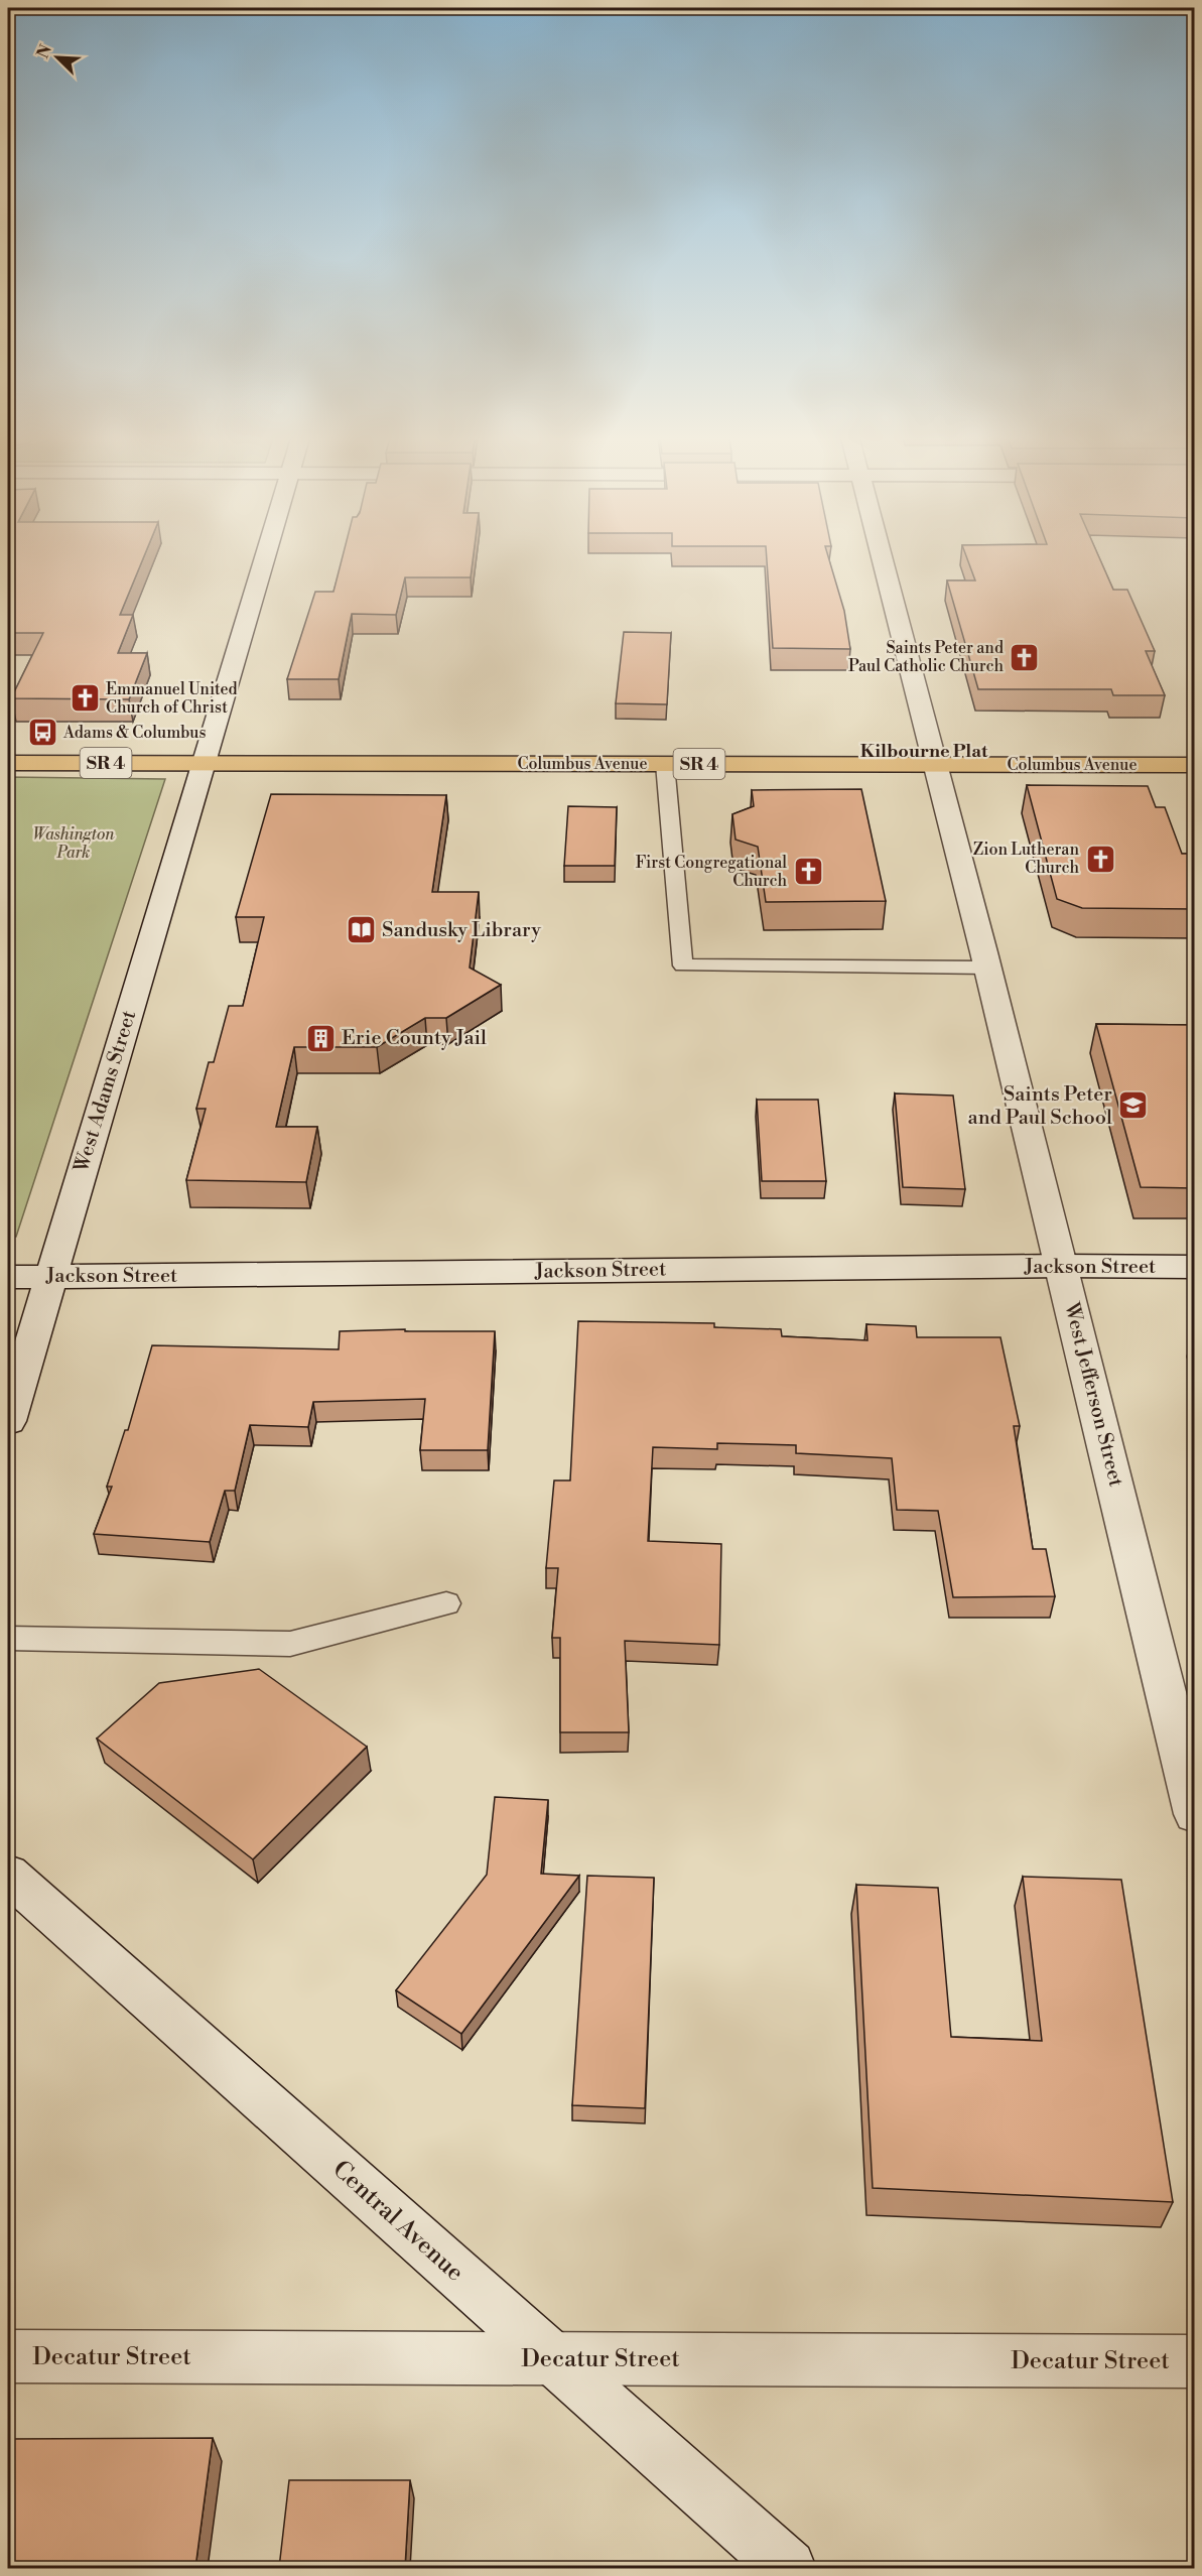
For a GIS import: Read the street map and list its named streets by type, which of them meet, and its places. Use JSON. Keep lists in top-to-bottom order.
{
  "streets": {
    "main road": ["SR 4", "Columbus Avenue"],
    "street": [
      "West Adams Street",
      "Jackson Street",
      "West Jefferson Street",
      "Central Avenue",
      "Decatur Street"
    ]
  },
  "crossings": [
    ["Columbus Avenue", "West Adams Street"],
    ["Columbus Avenue", "West Jefferson Street"],
    ["West Adams Street", "Jackson Street"],
    ["Jackson Street", "West Jefferson Street"],
    ["Central Avenue", "Decatur Street"]
  ],
  "districts": ["Kilbourne Plat"],
  "parks": ["Washington Park"],
  "places": {
    "church": [
      "Saints Peter and Paul Catholic Church",
      "Emmanuel United Church of Christ",
      "Zion Lutheran Church",
      "First Congregational Church"
    ],
    "bus stop": ["Adams & Columbus"],
    "library": ["Sandusky Library"],
    "building": ["Erie County Jail"],
    "school or university": ["Saints Peter and Paul School"]
  },
  "north": "top left"
}
